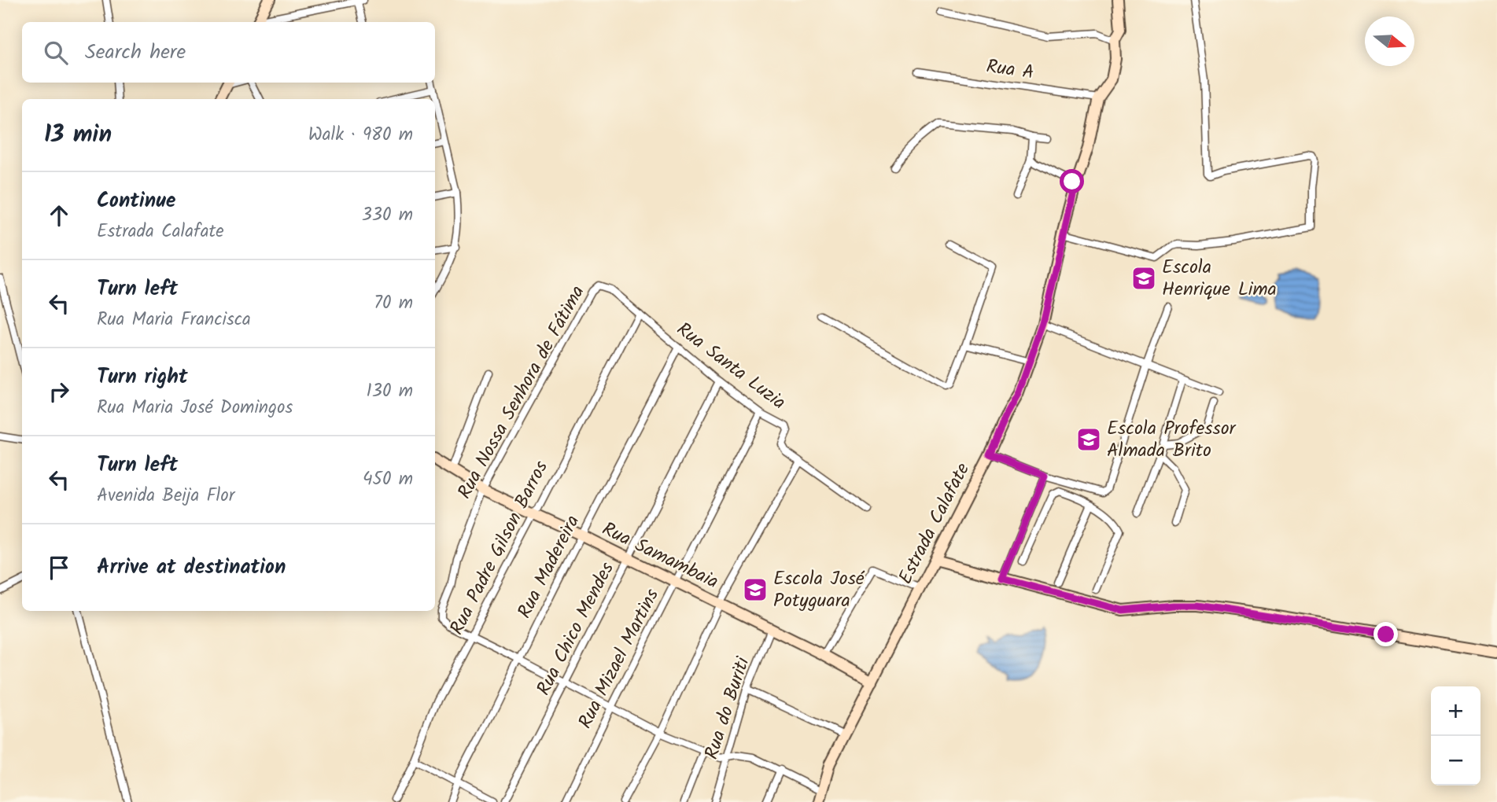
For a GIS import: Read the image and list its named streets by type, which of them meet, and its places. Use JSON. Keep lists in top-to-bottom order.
{
  "streets": {
    "street": [
      "Rua A",
      "Rua Santa Luzia",
      "Rua Nossa Senhora de Fátima",
      "Estrada Calafate",
      "Rua Padre Gilson Barros",
      "Rua Samambaia",
      "Rua Madereira",
      "Rua Chico Mendes",
      "Rua Mizael Martins",
      "Rua do Buriti"
    ]
  },
  "crossings": [
    ["Rua A", "Estrada Calafate"],
    ["Rua Santa Luzia", "Rua Nossa Senhora de Fátima"],
    ["Rua Santa Luzia", "Rua Padre Gilson Barros"],
    ["Rua Santa Luzia", "Rua Madereira"],
    ["Rua Santa Luzia", "Rua Chico Mendes"],
    ["Rua Santa Luzia", "Rua Mizael Martins"],
    ["Rua Nossa Senhora de Fátima", "Rua Padre Gilson Barros"],
    ["Rua Nossa Senhora de Fátima", "Rua Samambaia"],
    ["Estrada Calafate", "Rua Samambaia"],
    ["Rua Padre Gilson Barros", "Rua Samambaia"],
    ["Rua Samambaia", "Rua Madereira"],
    ["Rua Samambaia", "Rua Chico Mendes"],
    ["Rua Samambaia", "Rua Mizael Martins"],
    ["Rua Samambaia", "Rua do Buriti"]
  ],
  "places": {
    "school or university": ["Escola Henrique Lima", "Escola Professor Almada Brito", "Escola José Potyguara"]
  },
  "north": "right",
  "page": {
    "search": "Search here",
    "heading": ["13 min", "Walk · 980 m"],
    "list": [
      ["Continue", "Estrada Calafate", "330 m"],
      ["Turn left", "Rua Maria Francisca", "70 m"],
      ["Turn right", "Rua Maria José Domingos", "130 m"],
      ["Turn left", "Avenida Beija Flor", "450 m"],
      "Arrive at destination"
    ],
    "map_buttons": ["+", "−"]
  }
}
